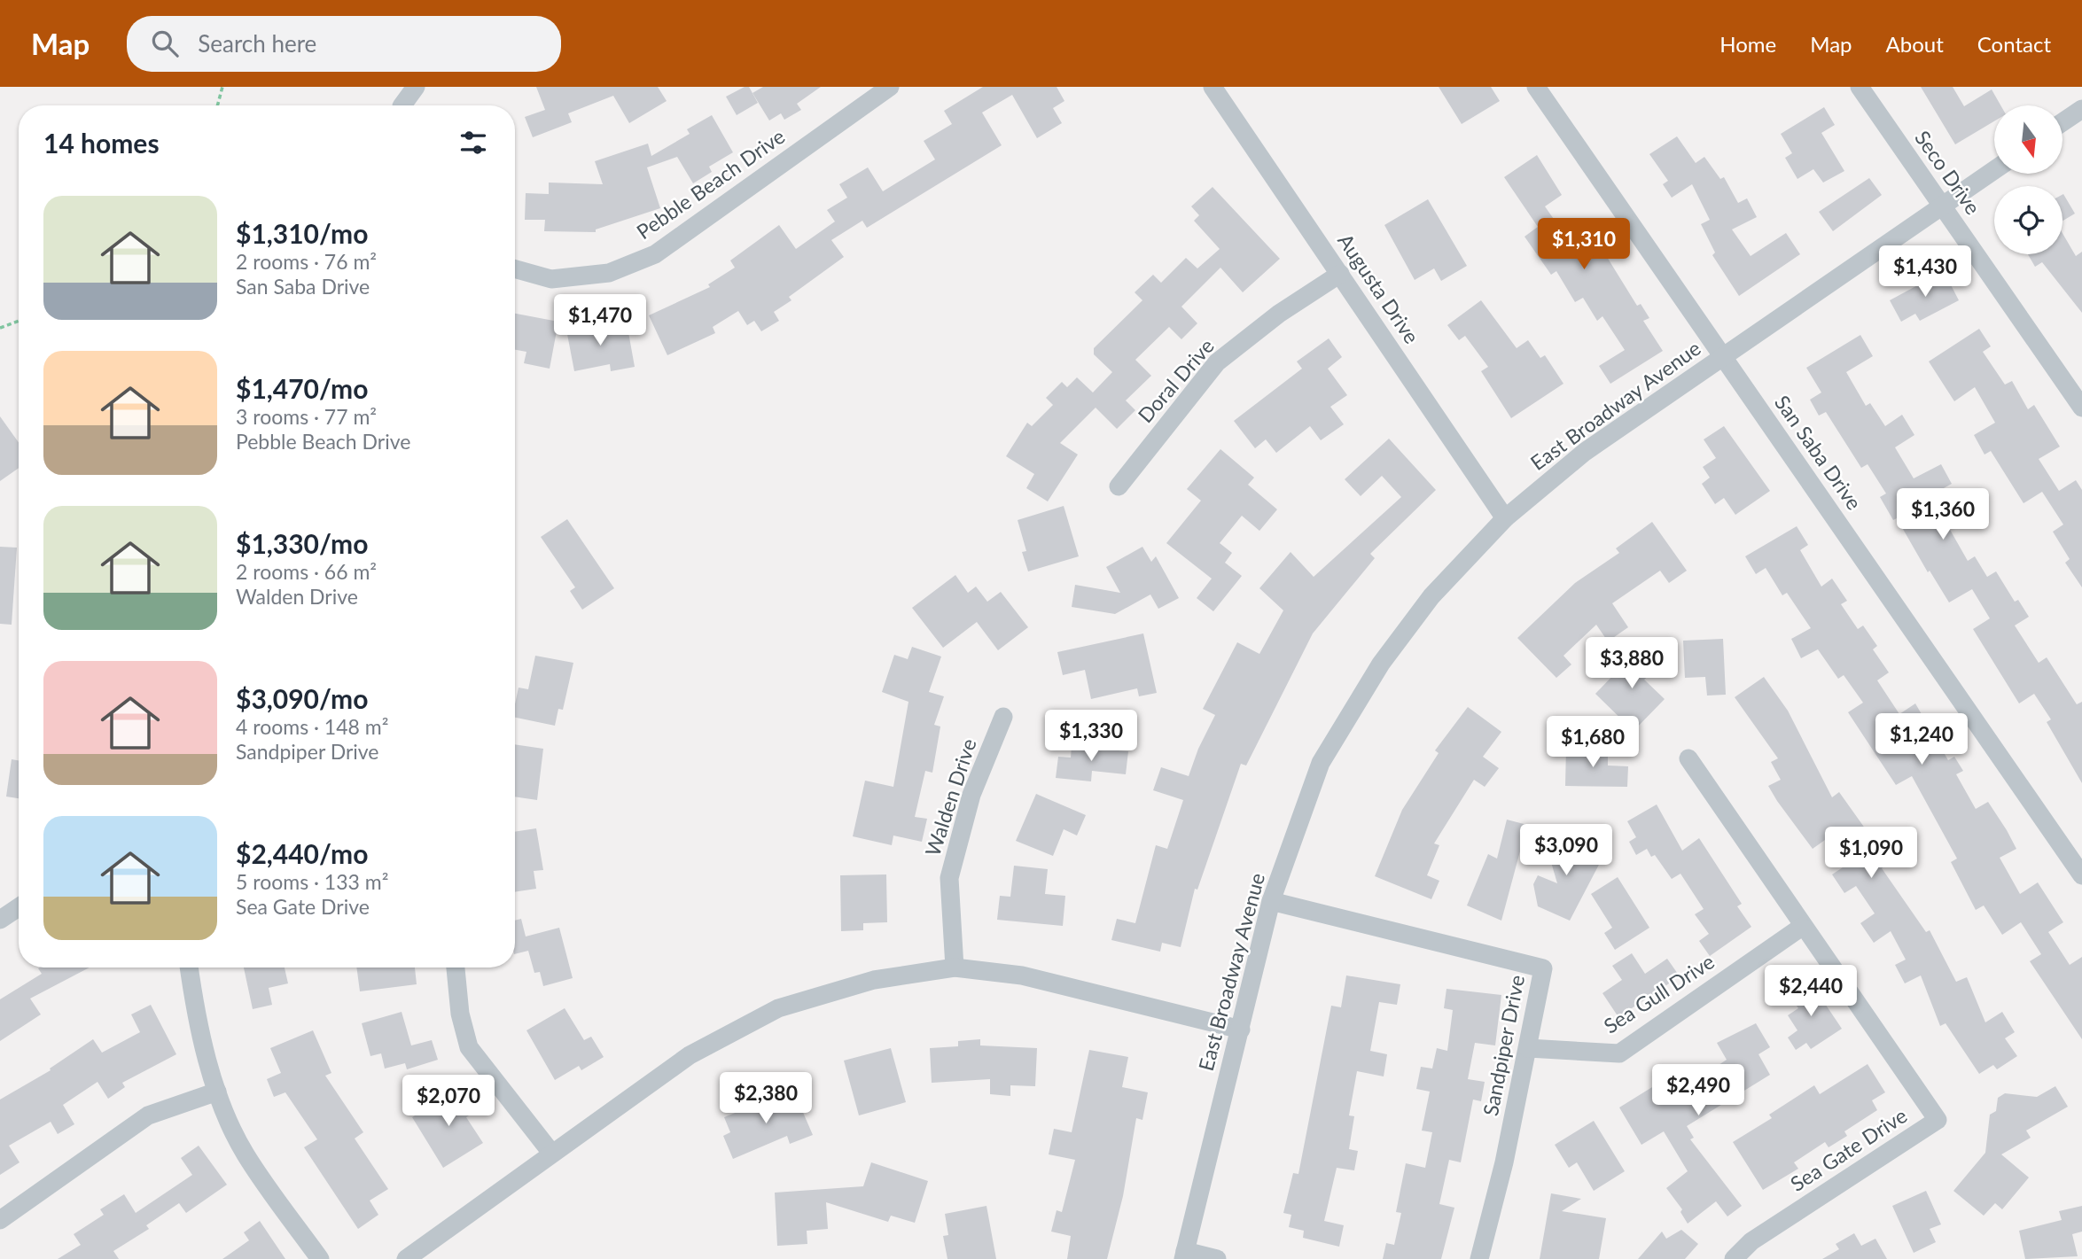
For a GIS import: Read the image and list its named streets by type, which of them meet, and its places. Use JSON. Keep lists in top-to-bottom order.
{
  "streets": {
    "street": [
      "Seco Drive",
      "Pebble Beach Drive",
      "Augusta Drive",
      "Doral Drive",
      "East Broadway Avenue",
      "San Saba Drive",
      "Walden Drive",
      "Sea Gull Drive",
      "Sandpiper Drive",
      "Sea Gate Drive"
    ]
  },
  "crossings": [
    ["Seco Drive", "East Broadway Avenue"],
    ["Augusta Drive", "Doral Drive"],
    ["Augusta Drive", "East Broadway Avenue"],
    ["East Broadway Avenue", "San Saba Drive"],
    ["East Broadway Avenue", "Sandpiper Drive"],
    ["Sea Gull Drive", "Sandpiper Drive"],
    ["Sea Gull Drive", "Sea Gate Drive"]
  ],
  "north": "bottom",
  "page": {
    "header": "Map",
    "search": "Search here",
    "nav": [
      "Home",
      "Map",
      "About",
      "Contact"
    ],
    "heading": "14 homes",
    "list": [
      {
        "name": "$1,310/mo",
        "note": "2 rooms · 76 m² · San Saba Drive"
      },
      {
        "name": "$1,470/mo",
        "note": "3 rooms · 77 m² · Pebble Beach Drive"
      },
      {
        "name": "$1,330/mo",
        "note": "2 rooms · 66 m² · Walden Drive"
      },
      {
        "name": "$3,090/mo",
        "note": "4 rooms · 148 m² · Sandpiper Drive"
      },
      {
        "name": "$2,440/mo",
        "note": "5 rooms · 133 m² · Sea Gate Drive"
      }
    ],
    "price": [
      "$1,310",
      "$1,430",
      "$1,470",
      "$1,360",
      "$3,880",
      "$1,330",
      "$1,240",
      "$1,680",
      "$3,090",
      "$1,090",
      "$2,440",
      "$2,490",
      "$2,380",
      "$2,070"
    ]
  }
}
